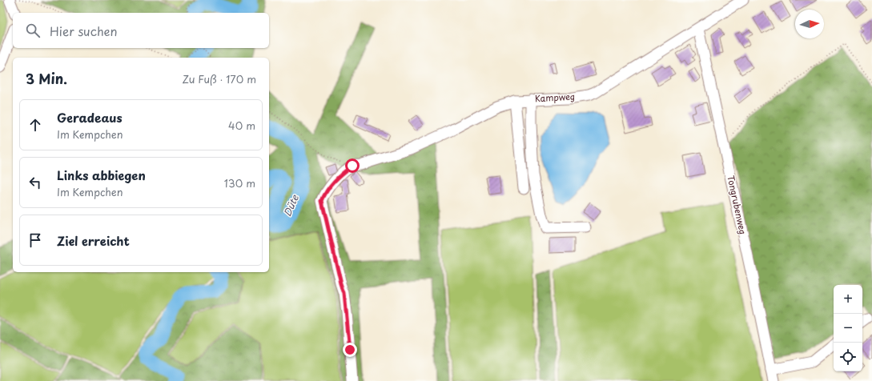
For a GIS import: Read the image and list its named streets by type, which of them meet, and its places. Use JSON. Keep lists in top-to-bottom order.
{
  "streets": {
    "street": ["Kampweg", "Tongrubenweg"]
  },
  "crossings": [
    ["Kampweg", "Tongrubenweg"]
  ],
  "water": ["Düte"],
  "north": "right",
  "page": {
    "search": "Hier suchen",
    "heading": ["3 Min.", "Zu Fuß · 170 m"],
    "list": [
      ["Geradeaus", "Im Kempchen", "40 m"],
      ["Links abbiegen", "Im Kempchen", "130 m"],
      "Ziel erreicht"
    ],
    "map_buttons": ["+", "−"]
  }
}
